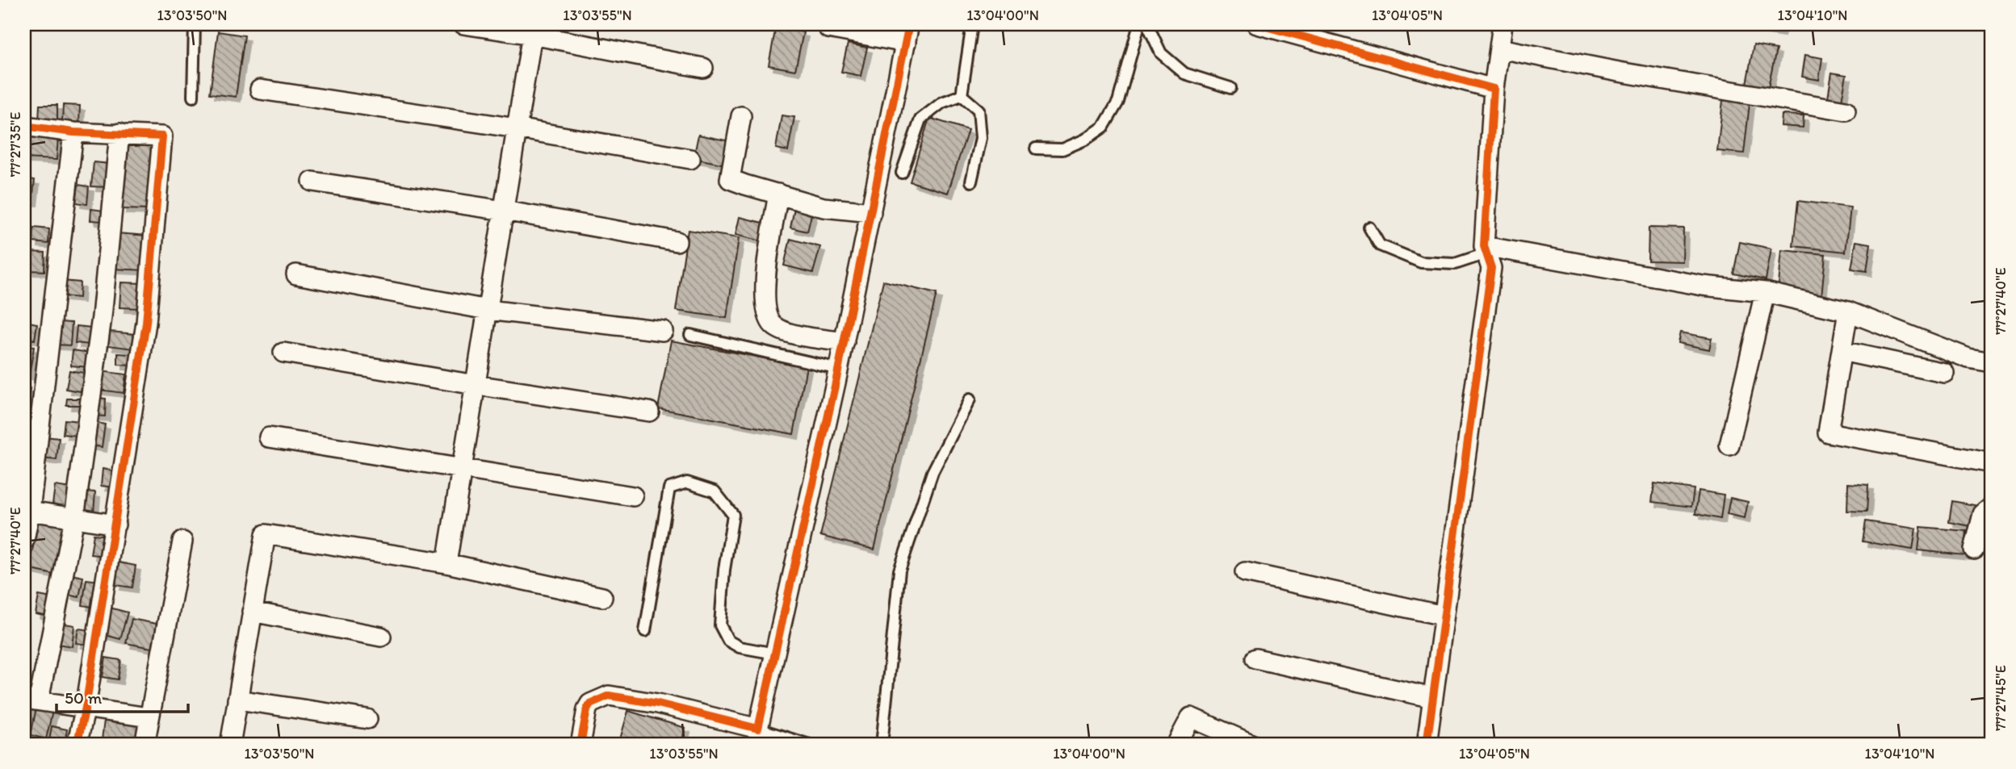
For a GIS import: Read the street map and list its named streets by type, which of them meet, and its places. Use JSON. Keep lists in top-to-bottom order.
{
  "scale_bar": "50 m",
  "coordinates": [
    "13°03'50\"N",
    "13°03'55\"N",
    "13°04'00\"N",
    "13°04'05\"N",
    "13°04'10\"N",
    "77°27'35\"E",
    "77°27'40\"E",
    "77°27'45\"E"
  ]
}
